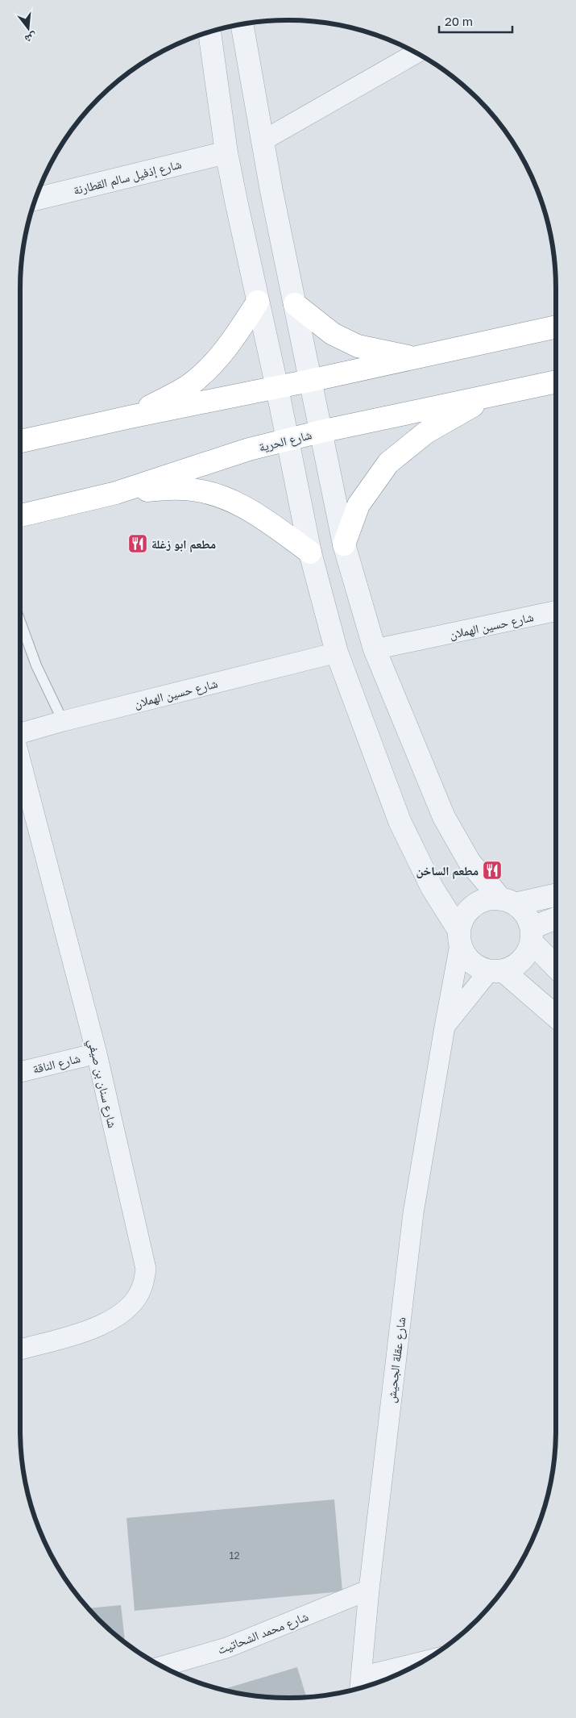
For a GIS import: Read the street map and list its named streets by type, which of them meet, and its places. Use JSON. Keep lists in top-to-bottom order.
{
  "streets": {
    "highway": ["شارع الحرية"],
    "street": [
      "شارع إذفيل سالم القطارنة",
      "شارع حسين الهملان",
      "شارع الناقة",
      "شارع سنان بن صيفي",
      "شارع عقلة الجحيش",
      "شارع محمد الشحاتيت"
    ]
  },
  "crossings": [
    ["شارع الناقة", "شارع سنان بن صيفي"],
    ["شارع عقلة الجحيش", "شارع محمد الشحاتيت"]
  ],
  "places": {
    "restaurant": ["مطعم ابو زغلة", "مطعم الساخن"]
  },
  "house_numbers": ["12"],
  "scale_bar": "20 m",
  "north": "bottom"
}
